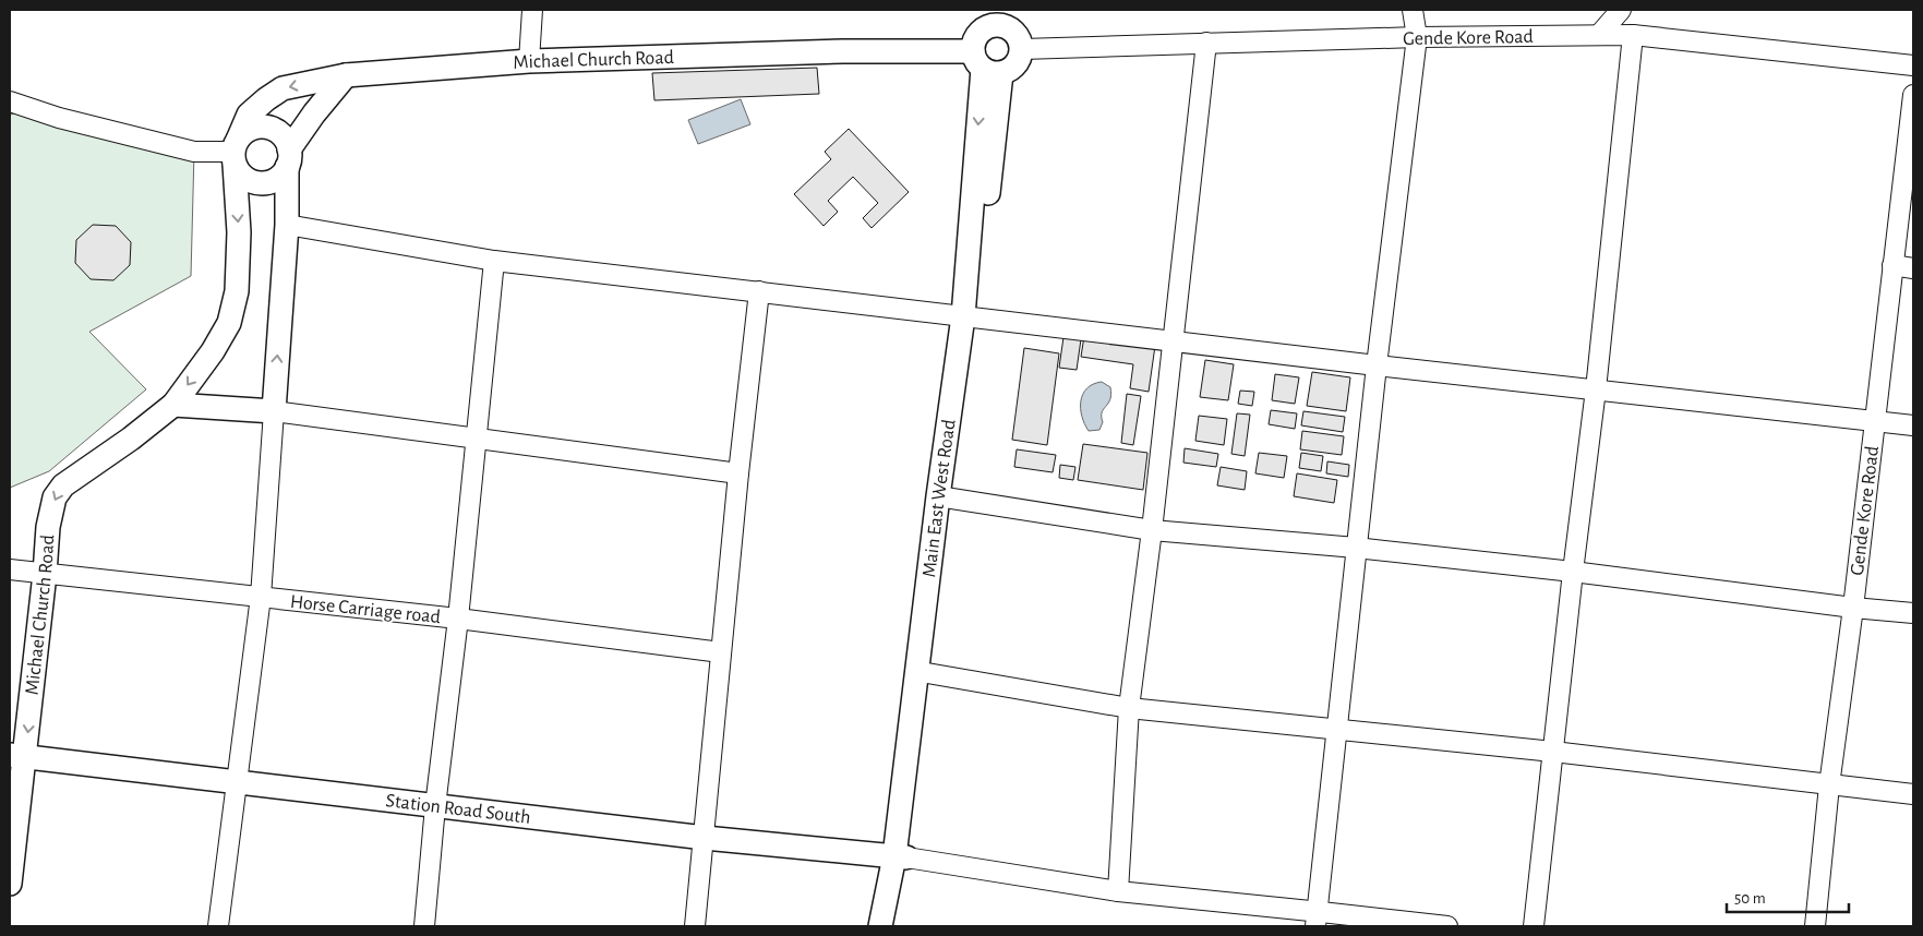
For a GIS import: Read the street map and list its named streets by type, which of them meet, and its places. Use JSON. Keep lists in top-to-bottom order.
{
  "streets": {
    "main road": ["Michael Church Road", "Main East West Road", "Station Road South"],
    "street": ["Gende Kore Road", "Horse Carriage road"]
  },
  "crossings": [
    ["Gende Kore Road", "Michael Church Road"],
    ["Gende Kore Road", "Main East West Road"],
    ["Michael Church Road", "Main East West Road"],
    ["Michael Church Road", "Horse Carriage road"],
    ["Michael Church Road", "Station Road South"],
    ["Main East West Road", "Station Road South"]
  ],
  "scale_bar": "50 m"
}
